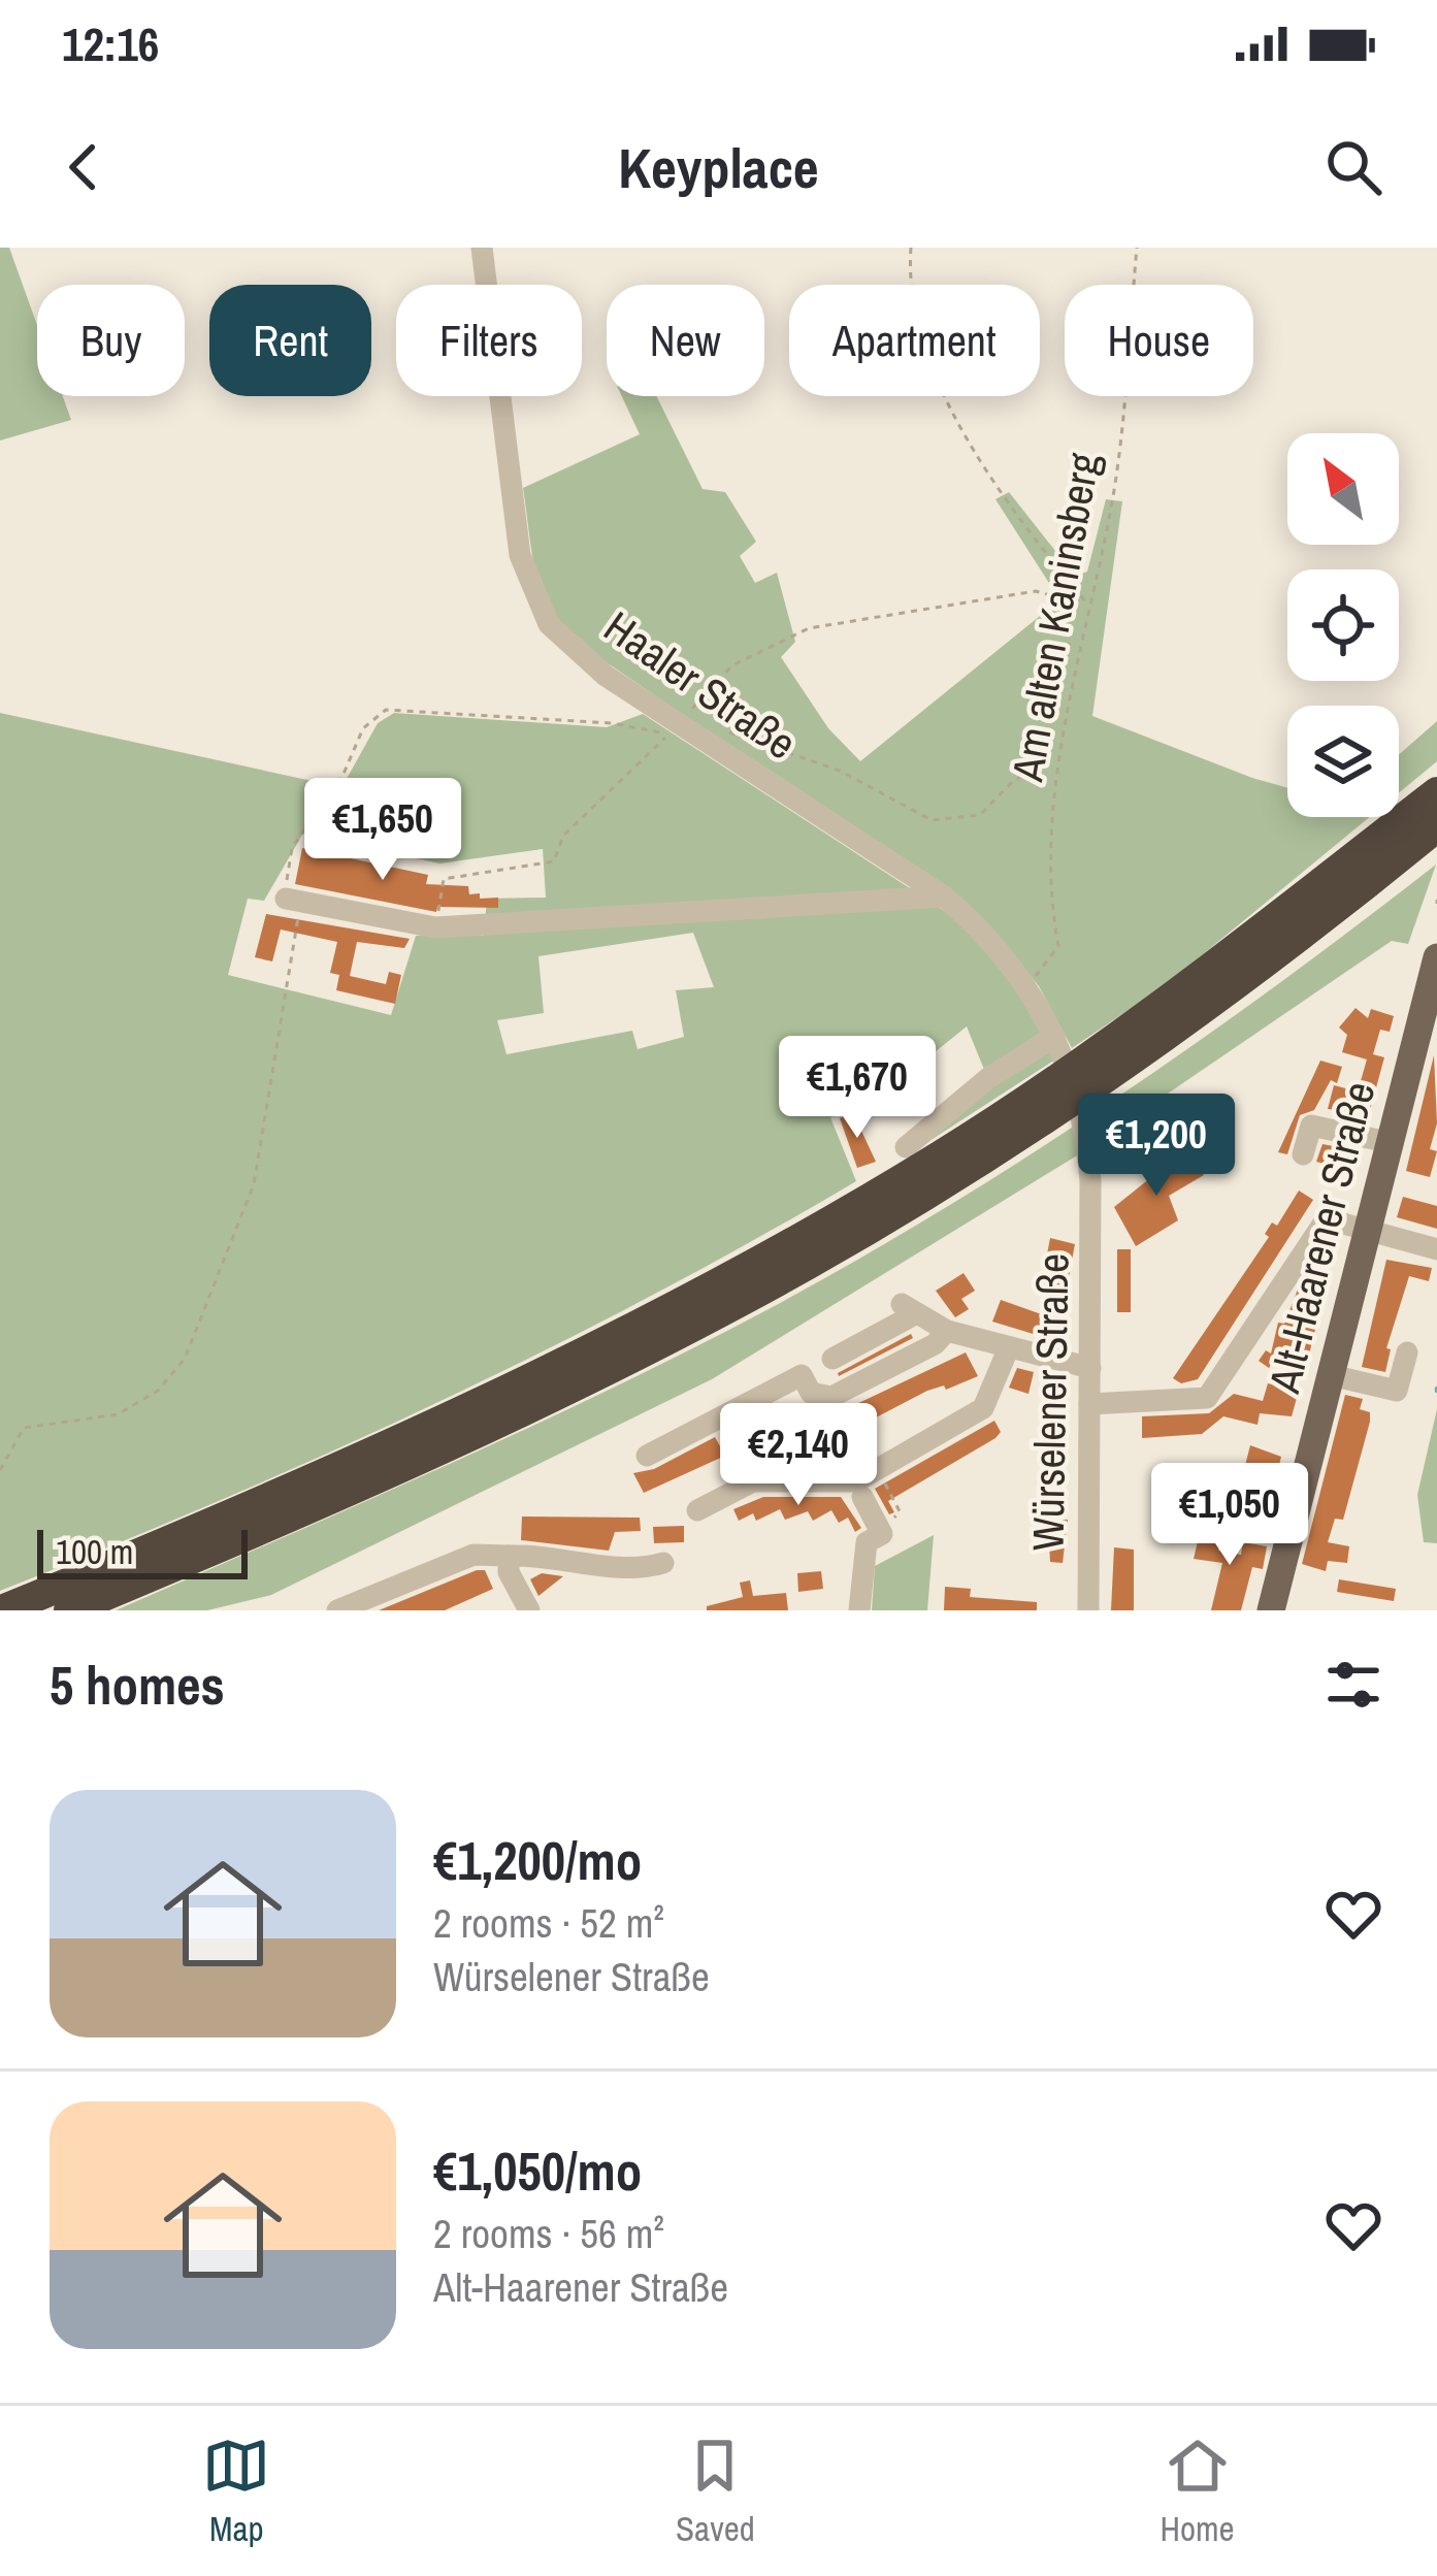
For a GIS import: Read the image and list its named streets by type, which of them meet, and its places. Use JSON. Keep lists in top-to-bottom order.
{
  "streets": {
    "main road": ["Alt-Haarener Straße"],
    "street": ["Haaler Straße", "Würselener Straße"],
    "path": ["Am alten Kaninsberg"]
  },
  "crossings": [
    ["Am alten Kaninsberg", "Haaler Straße"],
    ["Am alten Kaninsberg", "Würselener Straße"],
    ["Haaler Straße", "Würselener Straße"]
  ],
  "scale_bar": "100 m",
  "north": "top left",
  "page": {
    "status": "12:16",
    "header": "Keyplace",
    "chip": [
      "Buy",
      "Rent",
      "Filters",
      "New",
      "Apartment",
      "House"
    ],
    "price": [
      "€1,650",
      "€1,670",
      "€1,200",
      "€2,140",
      "€1,050"
    ],
    "scale": "100 m",
    "heading": "5 homes",
    "list": [
      {
        "name": "€1,200/mo",
        "note": "2 rooms · 52 m² · Würselener Straße"
      },
      {
        "name": "€1,050/mo",
        "note": "2 rooms · 56 m² · Alt-Haarener Straße"
      }
    ],
    "tabs": ["Map", "Saved", "Home"]
  }
}
